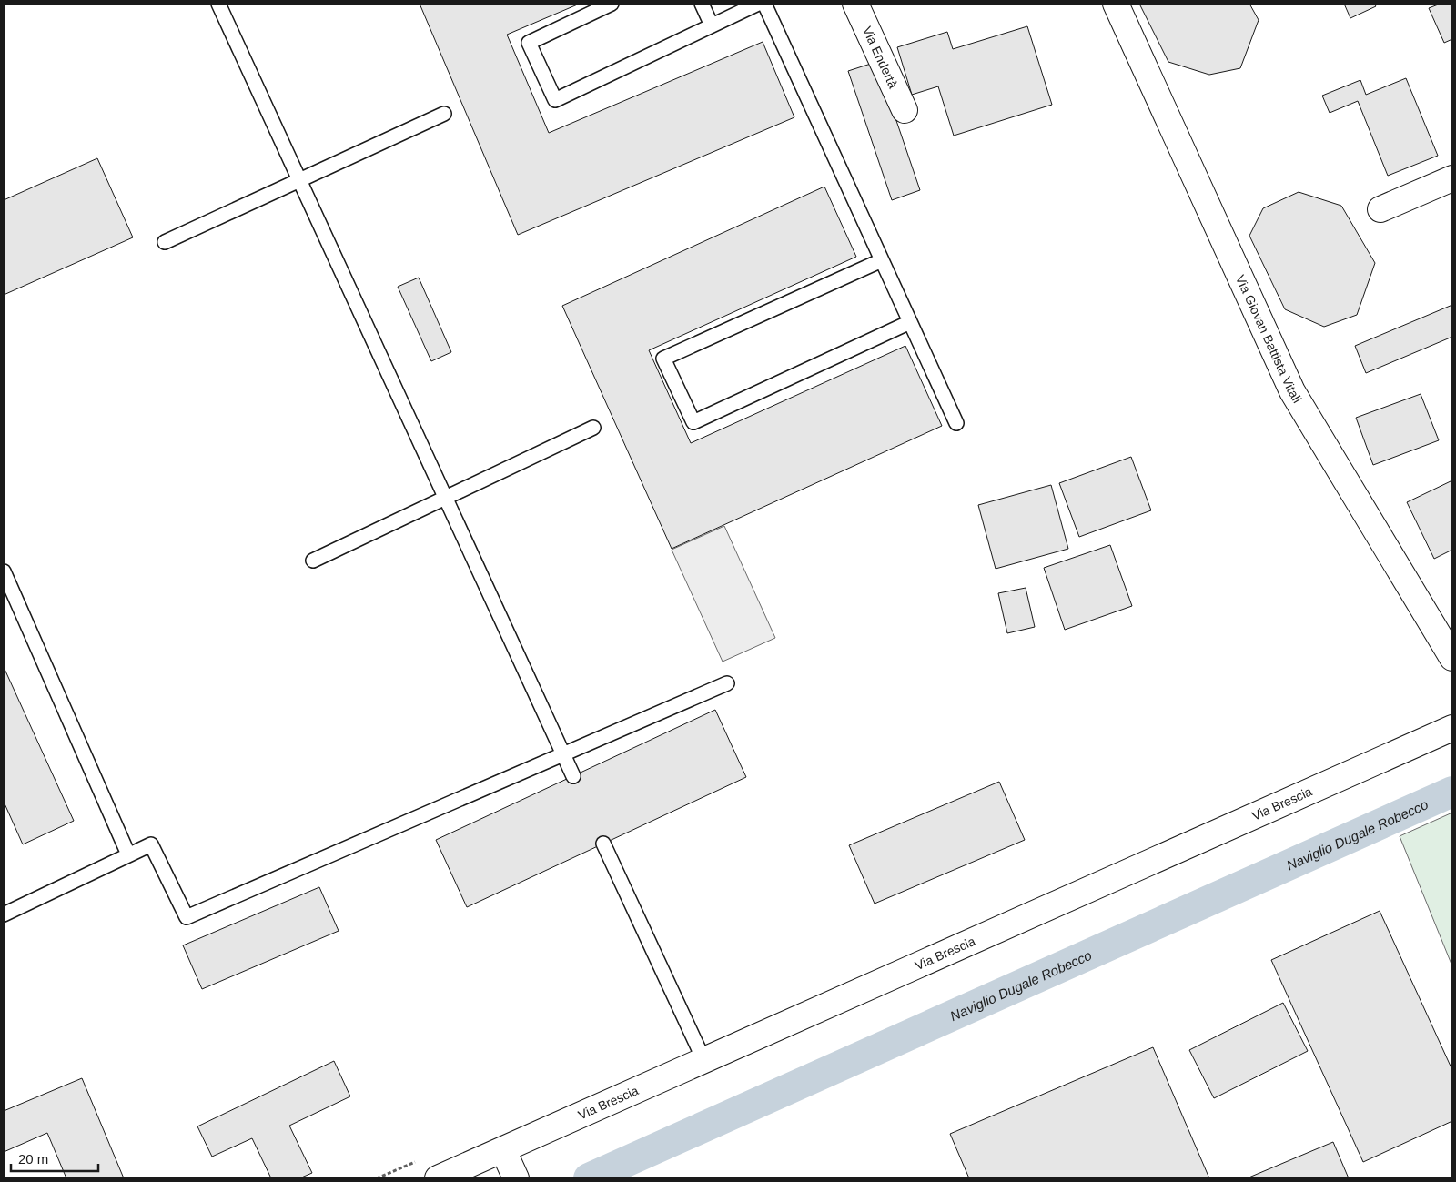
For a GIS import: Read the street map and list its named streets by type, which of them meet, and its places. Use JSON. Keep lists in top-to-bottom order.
{
  "streets": {
    "main road": ["Via Endertà", "Via Giovan Battista Vitali", "Via Brescia"]
  },
  "water": ["Naviglio Dugale Robecco"],
  "scale_bar": "20 m"
}
